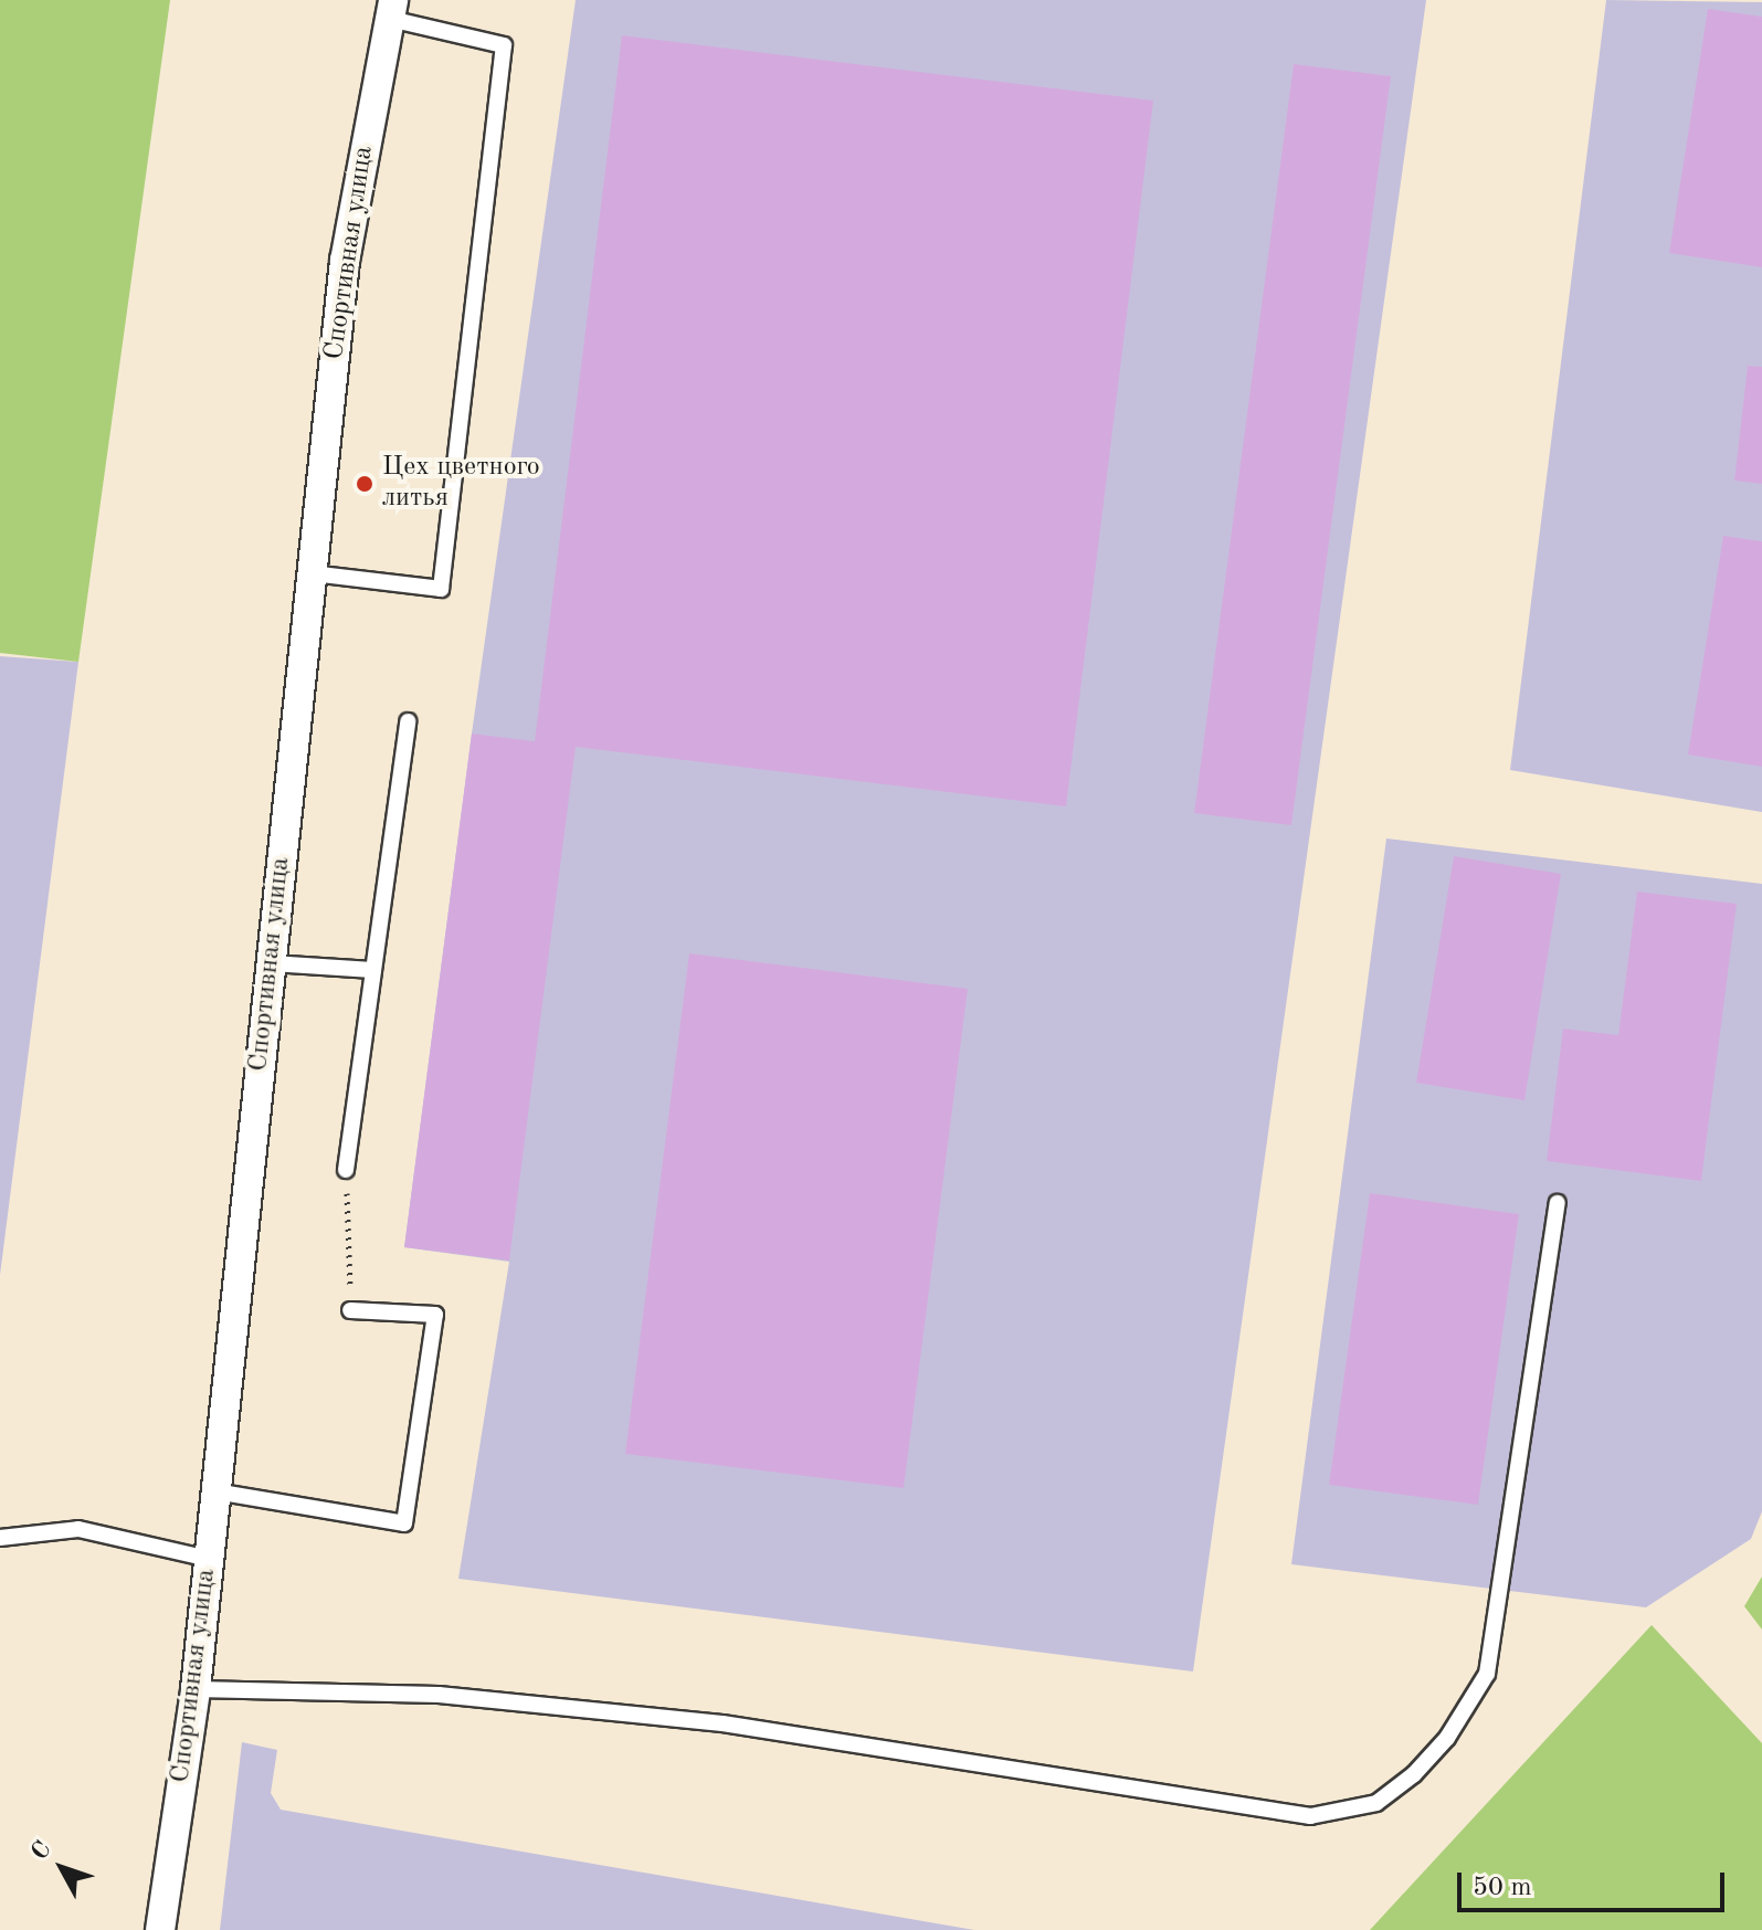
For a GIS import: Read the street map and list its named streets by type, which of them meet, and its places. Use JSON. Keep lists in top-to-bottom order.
{
  "streets": {
    "street": ["Спортивная улица"]
  },
  "places": ["Цех цветного литья"],
  "scale_bar": "50 m",
  "north": "top left"
}
